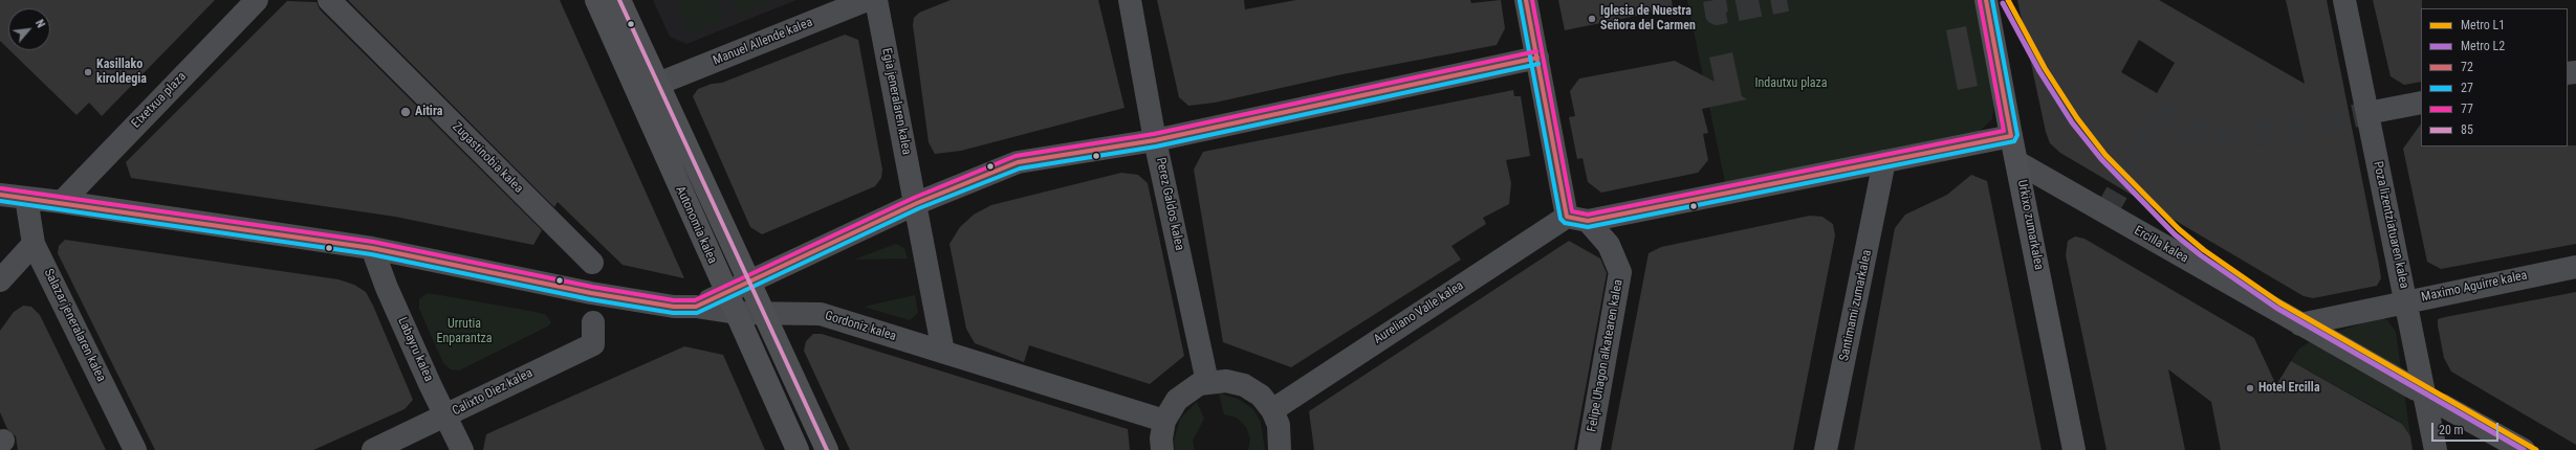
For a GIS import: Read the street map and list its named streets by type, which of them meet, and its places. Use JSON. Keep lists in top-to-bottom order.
{
  "streets": {
    "main road": ["Autonomia kalea", "Urkixo zumarkalea"],
    "street": [
      "Manuel Allende kalea",
      "Etxetxua plaza",
      "Egia jeneralaren kalea",
      "Zugastinobia kalea",
      "Perez Galdos kalea",
      "Poza lizentziatuaren kalea",
      "Ercilla kalea",
      "Maximo Aguirre kalea",
      "Santimami zumarkalea",
      "Aureliano Valle kalea",
      "Salazar jeneralaren kalea",
      "Gordoniz kalea",
      "Labayru kalea",
      "Felipe Uhagon alkatearen kalea",
      "Calixto Diez kalea"
    ]
  },
  "crossings": [
    ["Manuel Allende kalea", "Egia jeneralaren kalea"],
    ["Manuel Allende kalea", "Autonomia kalea"],
    ["Etxetxua plaza", "Gordoniz kalea"],
    ["Egia jeneralaren kalea", "Gordoniz kalea"],
    ["Autonomia kalea", "Gordoniz kalea"],
    ["Urkixo zumarkalea", "Ercilla kalea"],
    ["Poza lizentziatuaren kalea", "Maximo Aguirre kalea"],
    ["Ercilla kalea", "Maximo Aguirre kalea"],
    ["Aureliano Valle kalea", "Felipe Uhagon alkatearen kalea"],
    ["Salazar jeneralaren kalea", "Gordoniz kalea"],
    ["Gordoniz kalea", "Labayru kalea"],
    ["Labayru kalea", "Calixto Diez kalea"]
  ],
  "parks": ["Indautxu plaza", "Urrutia Enparantza"],
  "places": [
    "Iglesia de Nuestra Señora del Carmen",
    "Kasillako kiroldegia",
    "Aitira",
    "Hotel Ercilla"
  ],
  "lines": [
    "metro line L1",
    "transit line 72",
    "transit line 27",
    "transit line 77",
    "transit line 85",
    "metro line L2"
  ],
  "legend": [
    "Metro L1",
    "Metro L2",
    "72",
    "27",
    "77",
    "85"
  ],
  "scale_bar": "20 m",
  "north": "top right"
}
